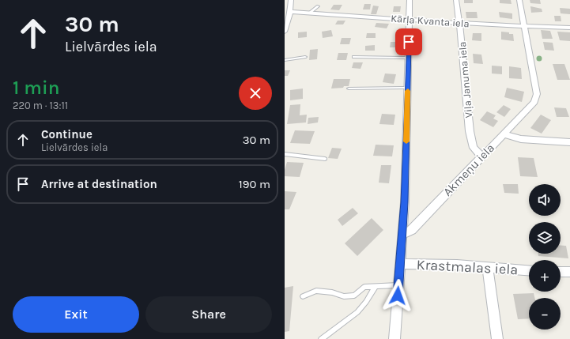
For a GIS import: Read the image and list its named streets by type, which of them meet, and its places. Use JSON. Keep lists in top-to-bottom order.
{
  "streets": {
    "street": [
      "Kārļa Kvanta iela",
      "Viļa Januma iela",
      "Akmeņu iela",
      "Krastmalas iela"
    ]
  },
  "crossings": [
    ["Kārļa Kvanta iela", "Viļa Januma iela"],
    ["Kārļa Kvanta iela", "Akmeņu iela"],
    ["Viļa Januma iela", "Akmeņu iela"]
  ],
  "page": {
    "turn": ["30 m", "Lielvārdes iela"],
    "heading": ["1 min", "220 m · 13:11"],
    "list": [
      {
        "name": "Continue",
        "note": "Lielvārdes iela",
        "value": "30 m"
      },
      {
        "name": "Arrive at destination",
        "value": "190 m"
      }
    ],
    "map_buttons": ["+", "−"],
    "buttons": ["Exit", "Share"]
  }
}
